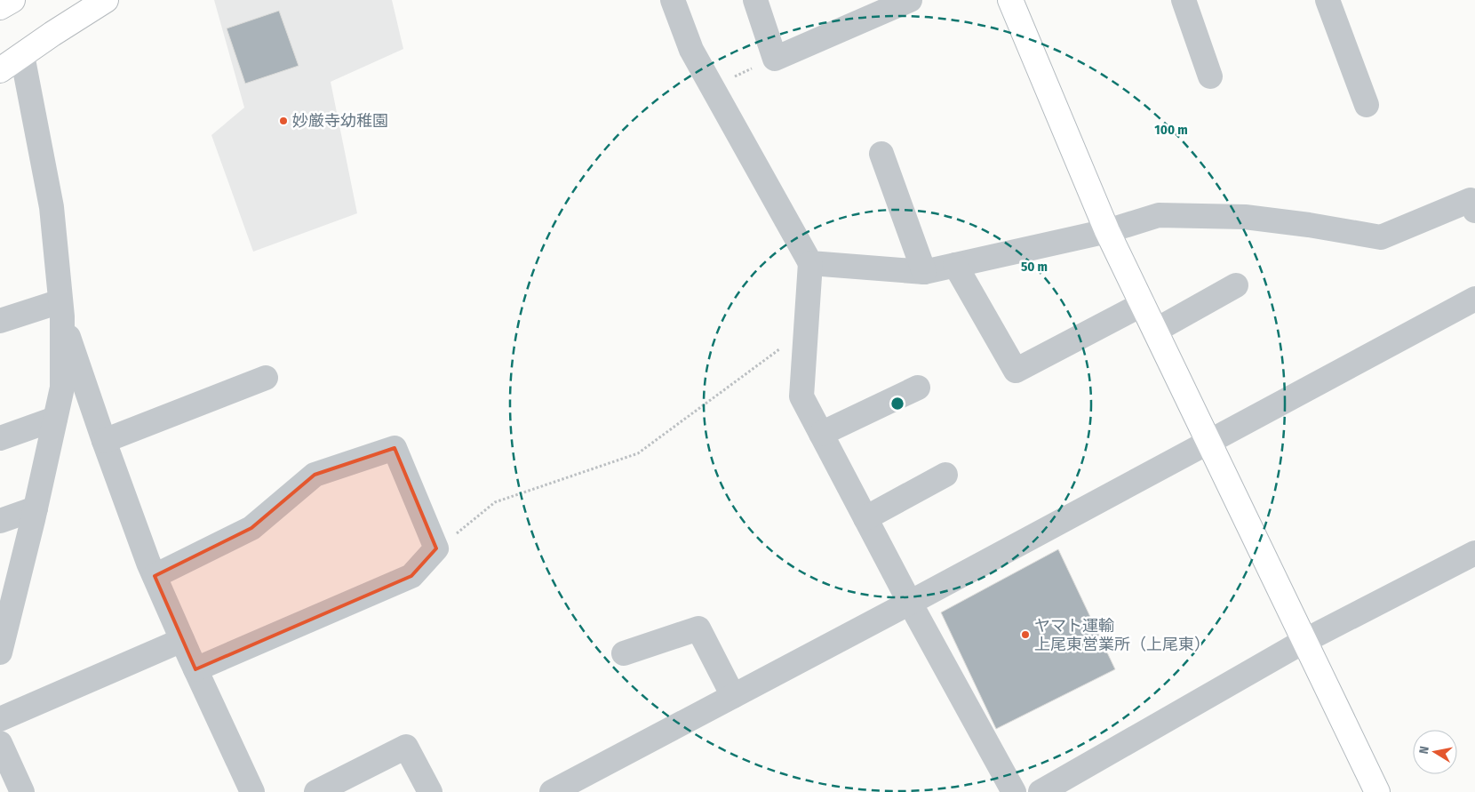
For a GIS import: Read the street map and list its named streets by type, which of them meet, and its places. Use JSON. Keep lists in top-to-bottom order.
{
  "places": ["妙厳寺幼稚園", "ヤマト運輸 上尾東営業所（上尾東）"],
  "north": "left",
  "rings": ["100 m", "50 m"]
}
